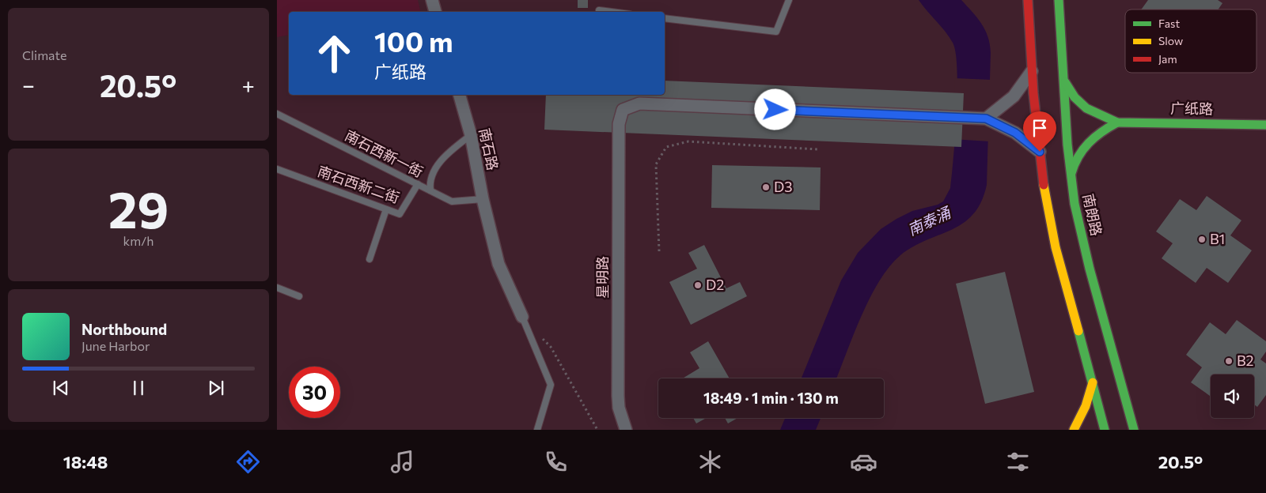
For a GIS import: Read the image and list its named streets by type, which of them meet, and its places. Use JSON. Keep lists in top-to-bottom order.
{
  "streets": {
    "street": [
      "广纸路",
      "南石路",
      "南朗路",
      "星明路"
    ],
    "lane": ["南石西新一街", "南石西新二街"]
  },
  "crossings": [
    ["广纸路", "南朗路"],
    ["南石路", "南石西新一街"],
    ["南石西新一街", "南石西新二街"]
  ],
  "water": ["南泰涌"],
  "places": [
    "D3",
    "B1",
    "D2",
    "B2"
  ],
  "legend": ["Fast", "Slow", "Jam"],
  "page": {
    "tile": [
      "Climate",
      ["29", "km/h"]
    ],
    "turn": ["100 m", "广纸路"],
    "heat": ["−", "20.5°", "+"],
    "song": ["Northbound", "June Harbor"],
    "limit": "30",
    "trip": "18:49 · 1 min · 130 m",
    "tabs": ["18:48", "20.5°"]
  }
}
